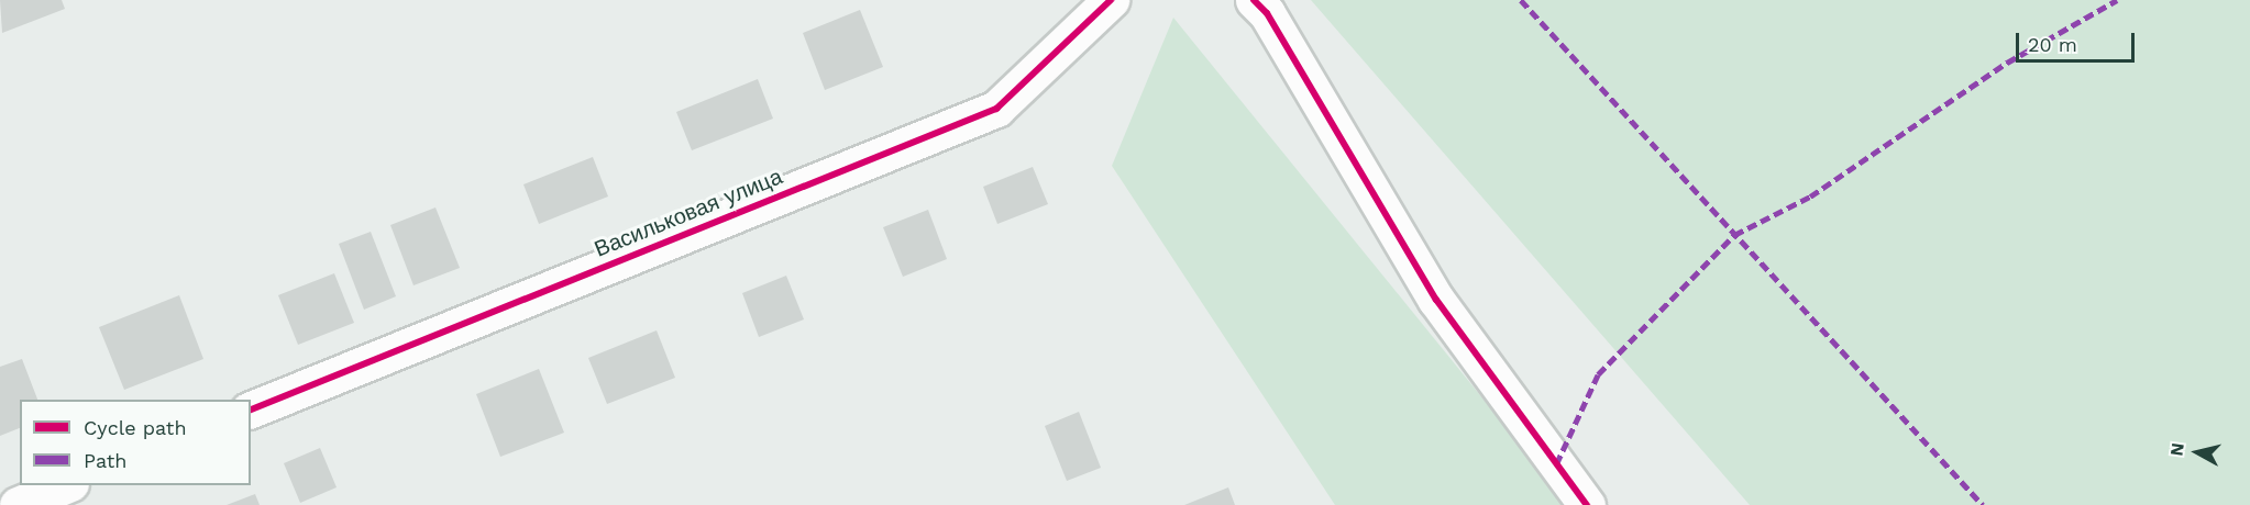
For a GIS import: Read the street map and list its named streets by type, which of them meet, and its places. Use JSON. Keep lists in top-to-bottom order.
{
  "streets": {
    "street": ["Васильковая улица"]
  },
  "legend": ["Cycle path", "Path"],
  "scale_bar": "20 m",
  "north": "left"
}
